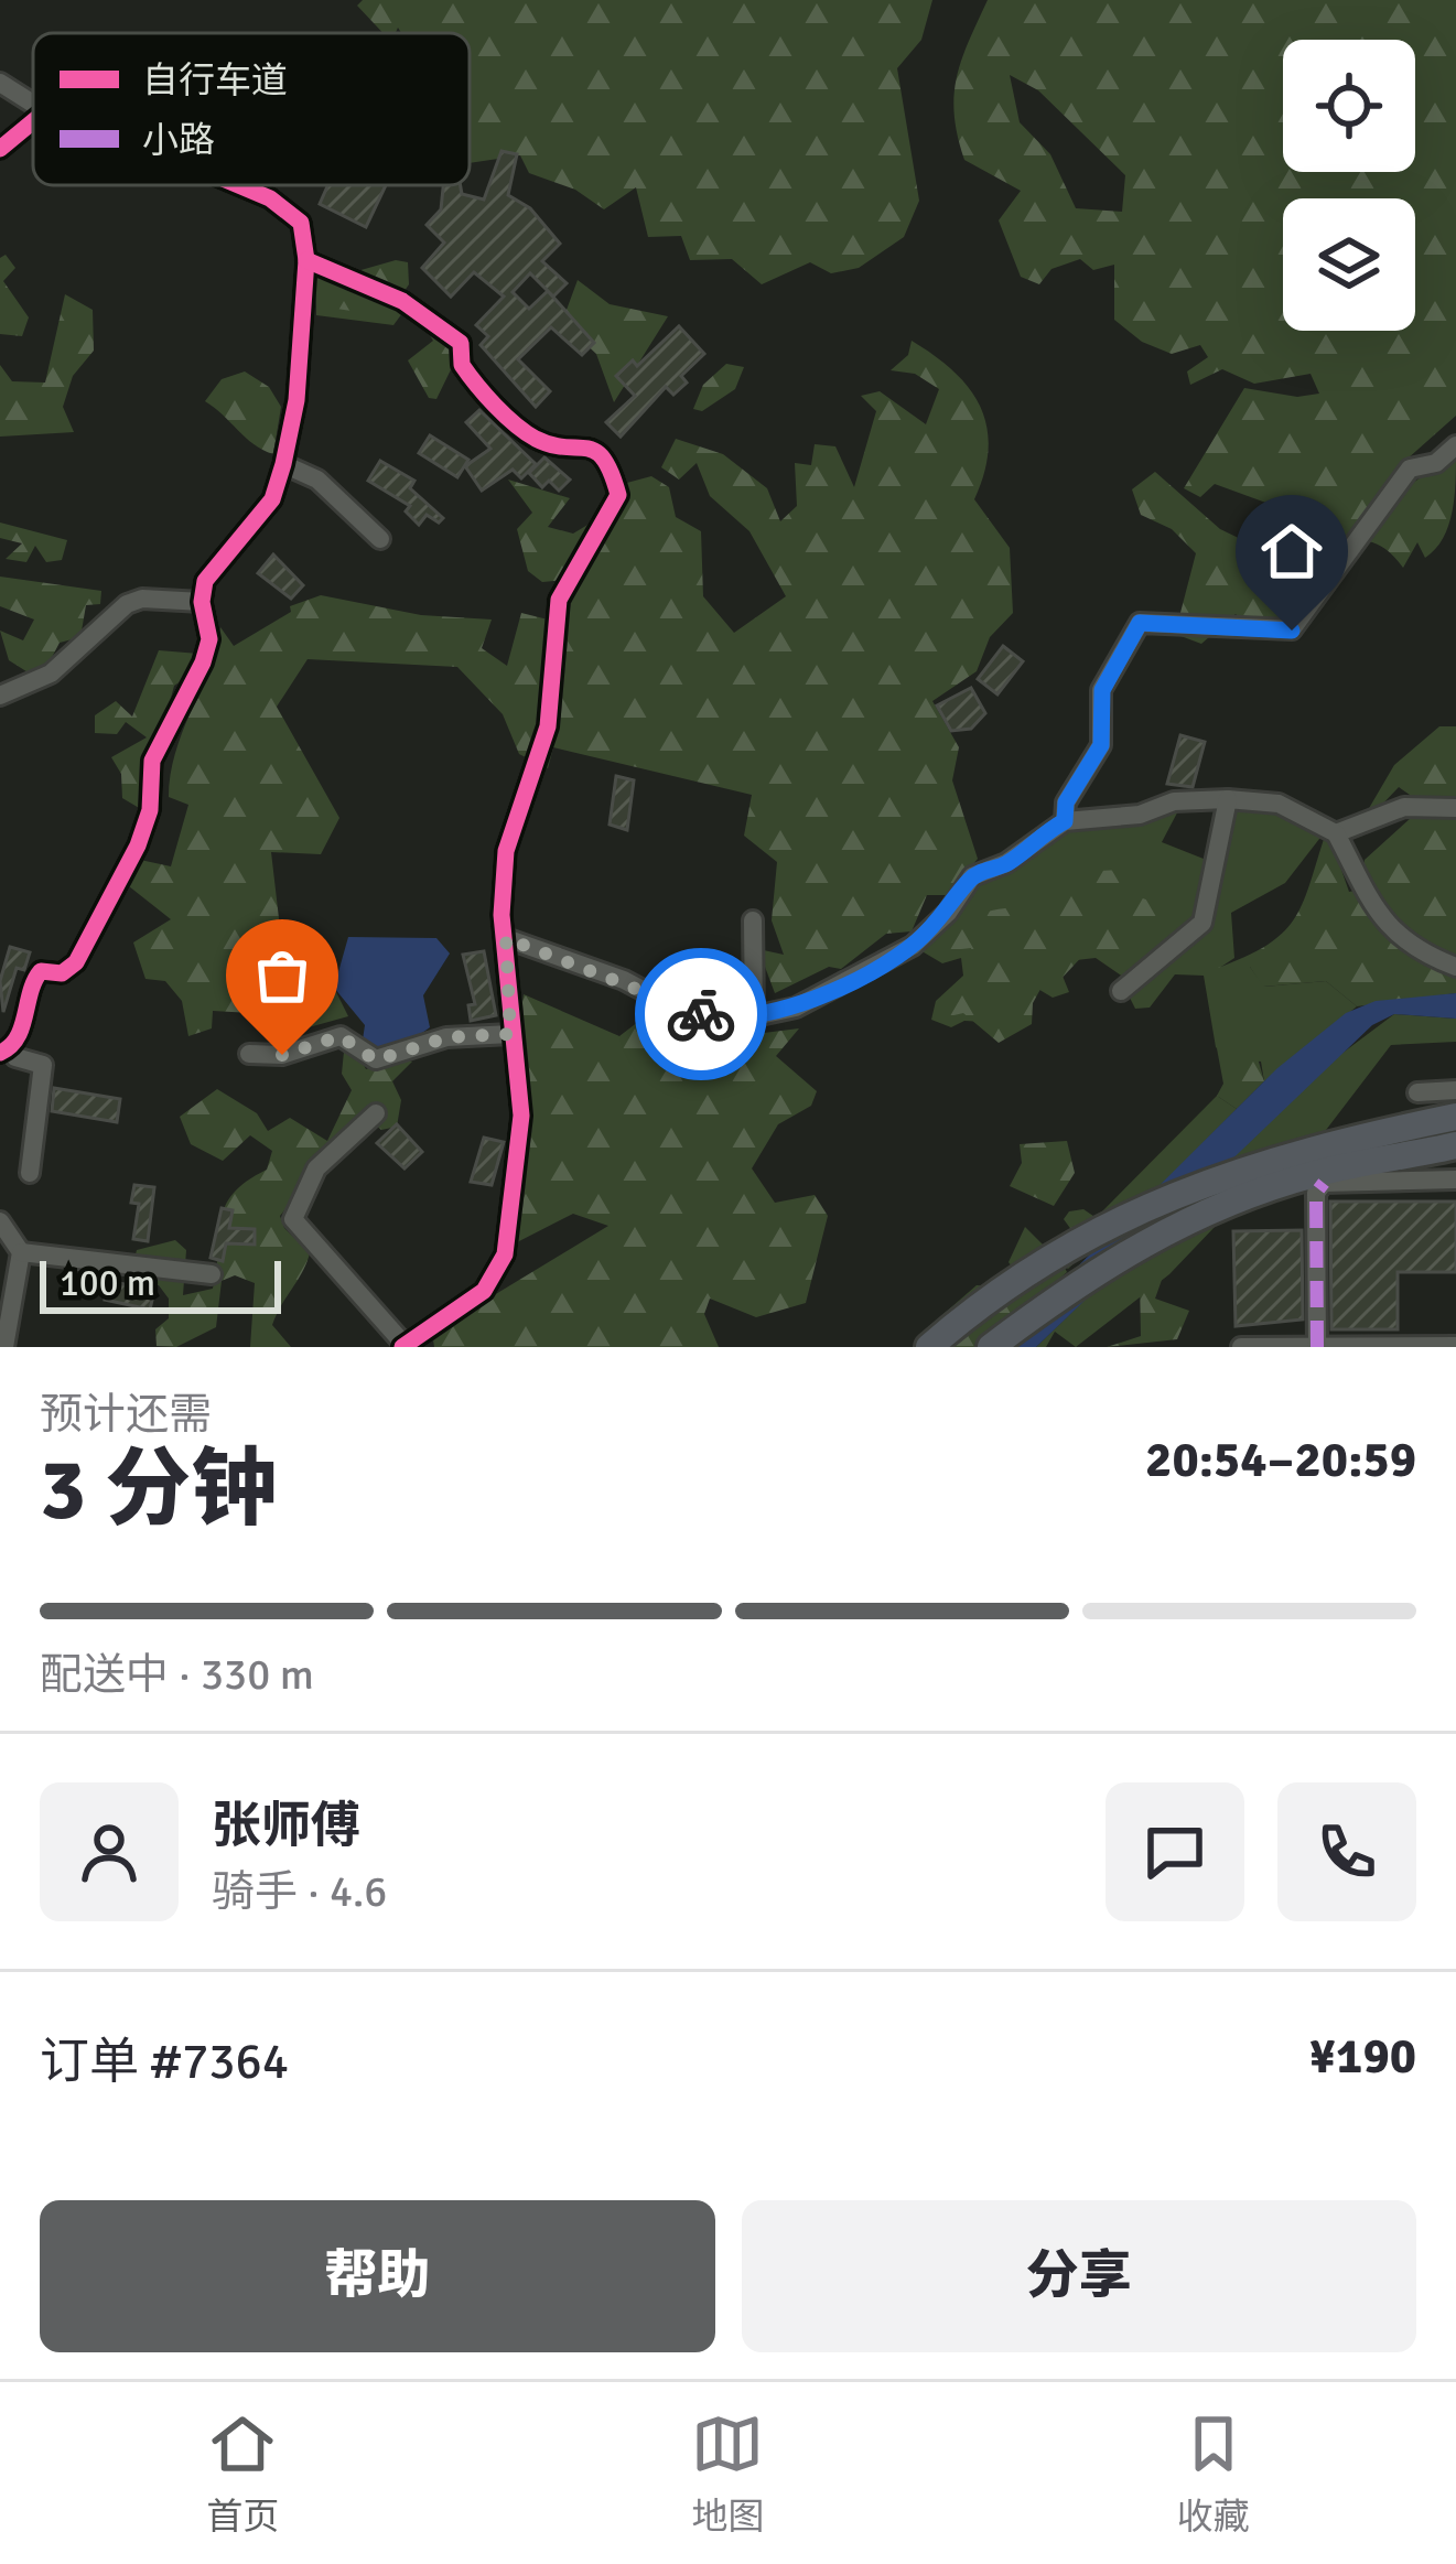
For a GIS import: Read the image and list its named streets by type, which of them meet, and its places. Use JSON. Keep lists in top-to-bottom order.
{
  "legend": ["自行车道", "小路"],
  "scale_bar": "100 m",
  "page": {
    "scale": "100 m",
    "heading": ["3 分钟", "预计还需", "20:54–20:59"],
    "panel": [
      "张师傅",
      "骑手 · 4.6",
      "订单 #7364",
      "¥190"
    ],
    "bar": "配送中 · 330 m",
    "buttons": ["帮助", "分享"],
    "tabs": ["首页", "地图", "收藏"]
  }
}
